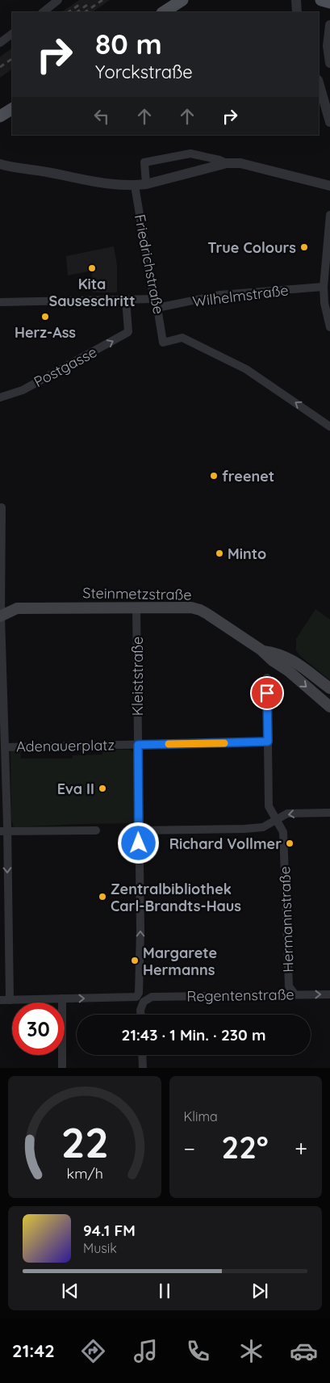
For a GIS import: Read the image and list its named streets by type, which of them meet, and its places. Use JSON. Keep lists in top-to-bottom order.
{
  "streets": {
    "main road": ["Steinmetzstraße"],
    "street": [
      "Friedrichstraße",
      "Wilhelmstraße",
      "Postgasse",
      "Kleiststraße",
      "Adenauerplatz",
      "Hermannstraße",
      "Regentenstraße"
    ]
  },
  "crossings": [
    ["Friedrichstraße", "Wilhelmstraße"],
    ["Steinmetzstraße", "Kleiststraße"],
    ["Kleiststraße", "Adenauerplatz"],
    ["Adenauerplatz", "Hermannstraße"],
    ["Hermannstraße", "Regentenstraße"]
  ],
  "one_way": ["Friedrichstraße", "Postgasse"],
  "places": [
    "True Colours",
    "Kita Sauseschritt",
    "Herz-Ass",
    "freenet",
    "Minto",
    "Eva II",
    "Richard Vollmer",
    "Zentralbibliothek Carl-Brandts-Haus",
    "Margarete Hermanns"
  ],
  "page": {
    "turn": ["80 m", "Yorckstraße"],
    "limit": "30",
    "trip": "21:43 · 1 Min. · 230 m",
    "tile": "Klima",
    "heat": ["−", "22°", "+"],
    "song": ["94.1 FM", "Musik"],
    "tabs": "21:42",
    "gauge": ["22", "km/h"]
  }
}
